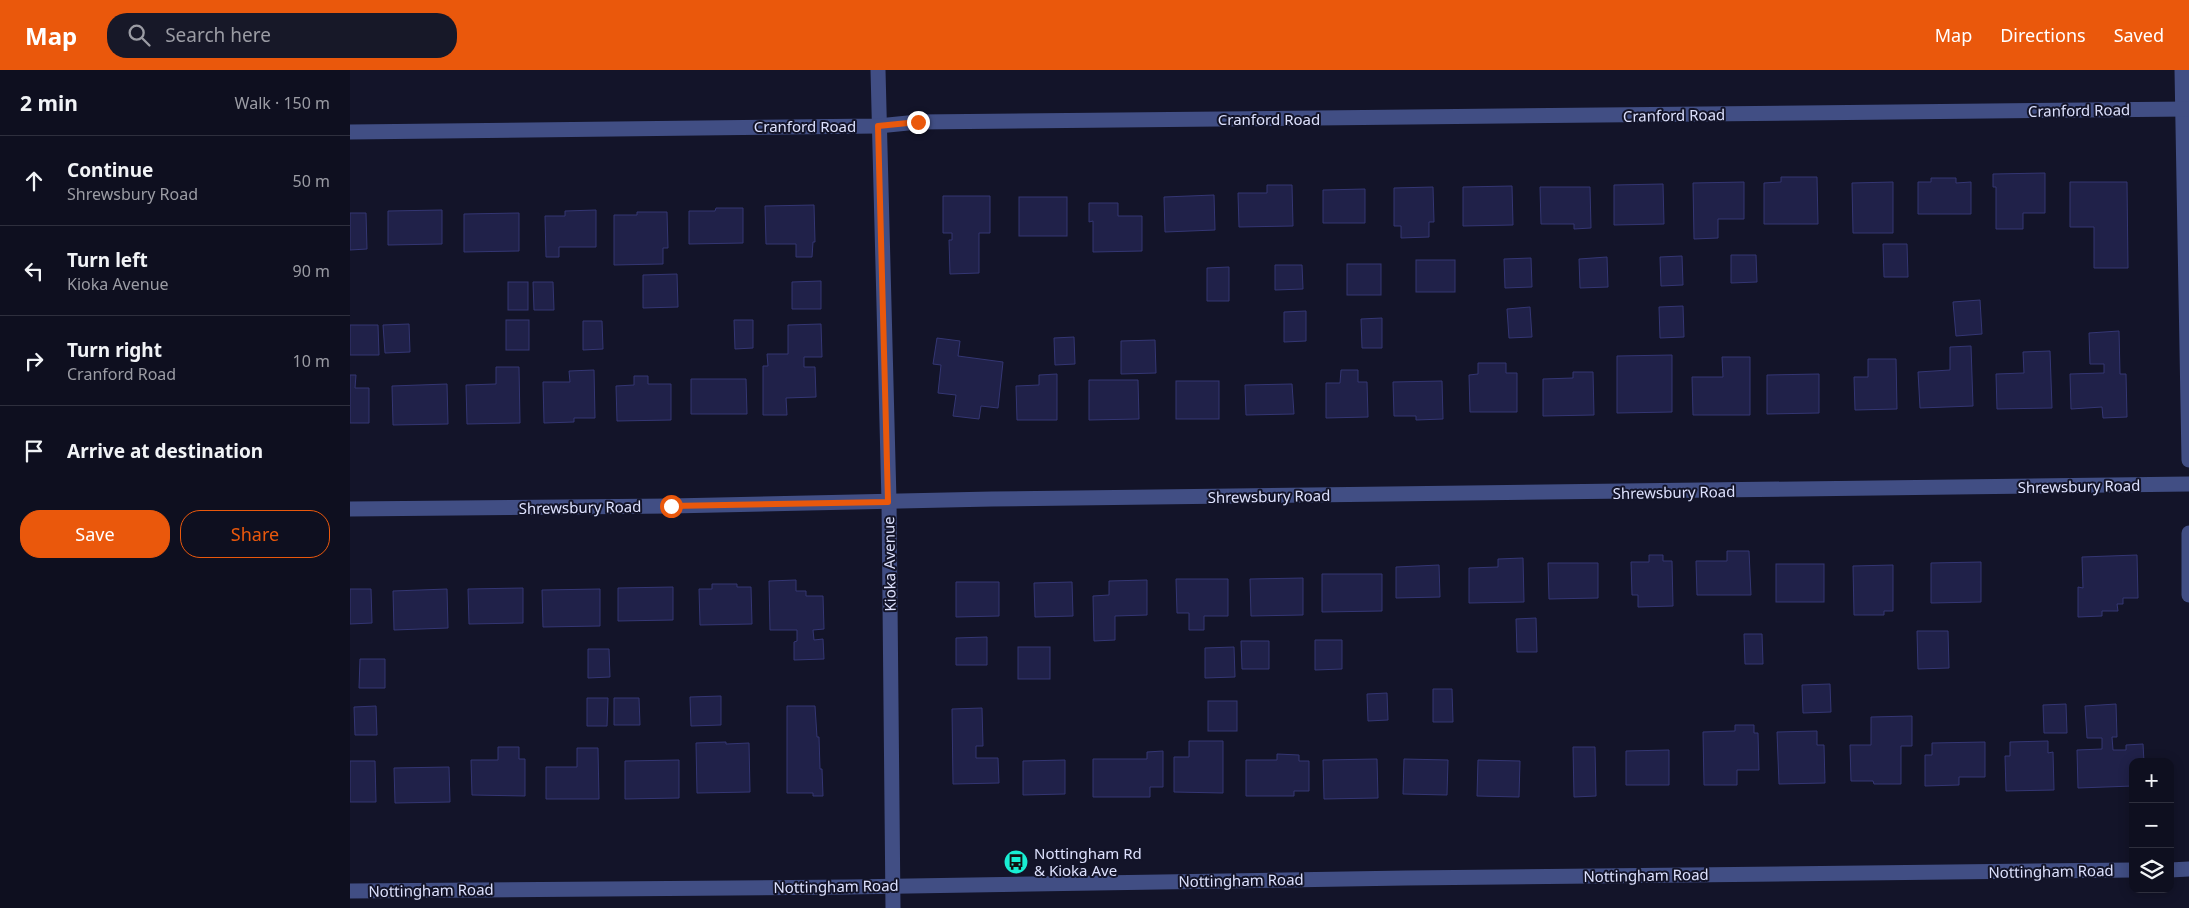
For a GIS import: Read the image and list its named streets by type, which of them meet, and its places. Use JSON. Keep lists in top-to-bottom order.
{
  "streets": {
    "street": [
      "Cranford Road",
      "Shrewsbury Road",
      "Kioka Avenue",
      "Nottingham Road"
    ]
  },
  "crossings": [
    ["Cranford Road", "Kioka Avenue"],
    ["Shrewsbury Road", "Kioka Avenue"],
    ["Kioka Avenue", "Nottingham Road"]
  ],
  "places": {
    "bus stop": ["Nottingham Rd & Kioka Ave"]
  },
  "page": {
    "header": "Map",
    "search": "Search here",
    "nav": ["Map", "Directions", "Saved"],
    "heading": ["2 min", "Walk · 150 m"],
    "list": [
      ["Continue", "Shrewsbury Road", "50 m"],
      ["Turn left", "Kioka Avenue", "90 m"],
      ["Turn right", "Cranford Road", "10 m"],
      "Arrive at destination"
    ],
    "buttons": ["Save", "Share"],
    "map_buttons": ["+", "−"]
  }
}
